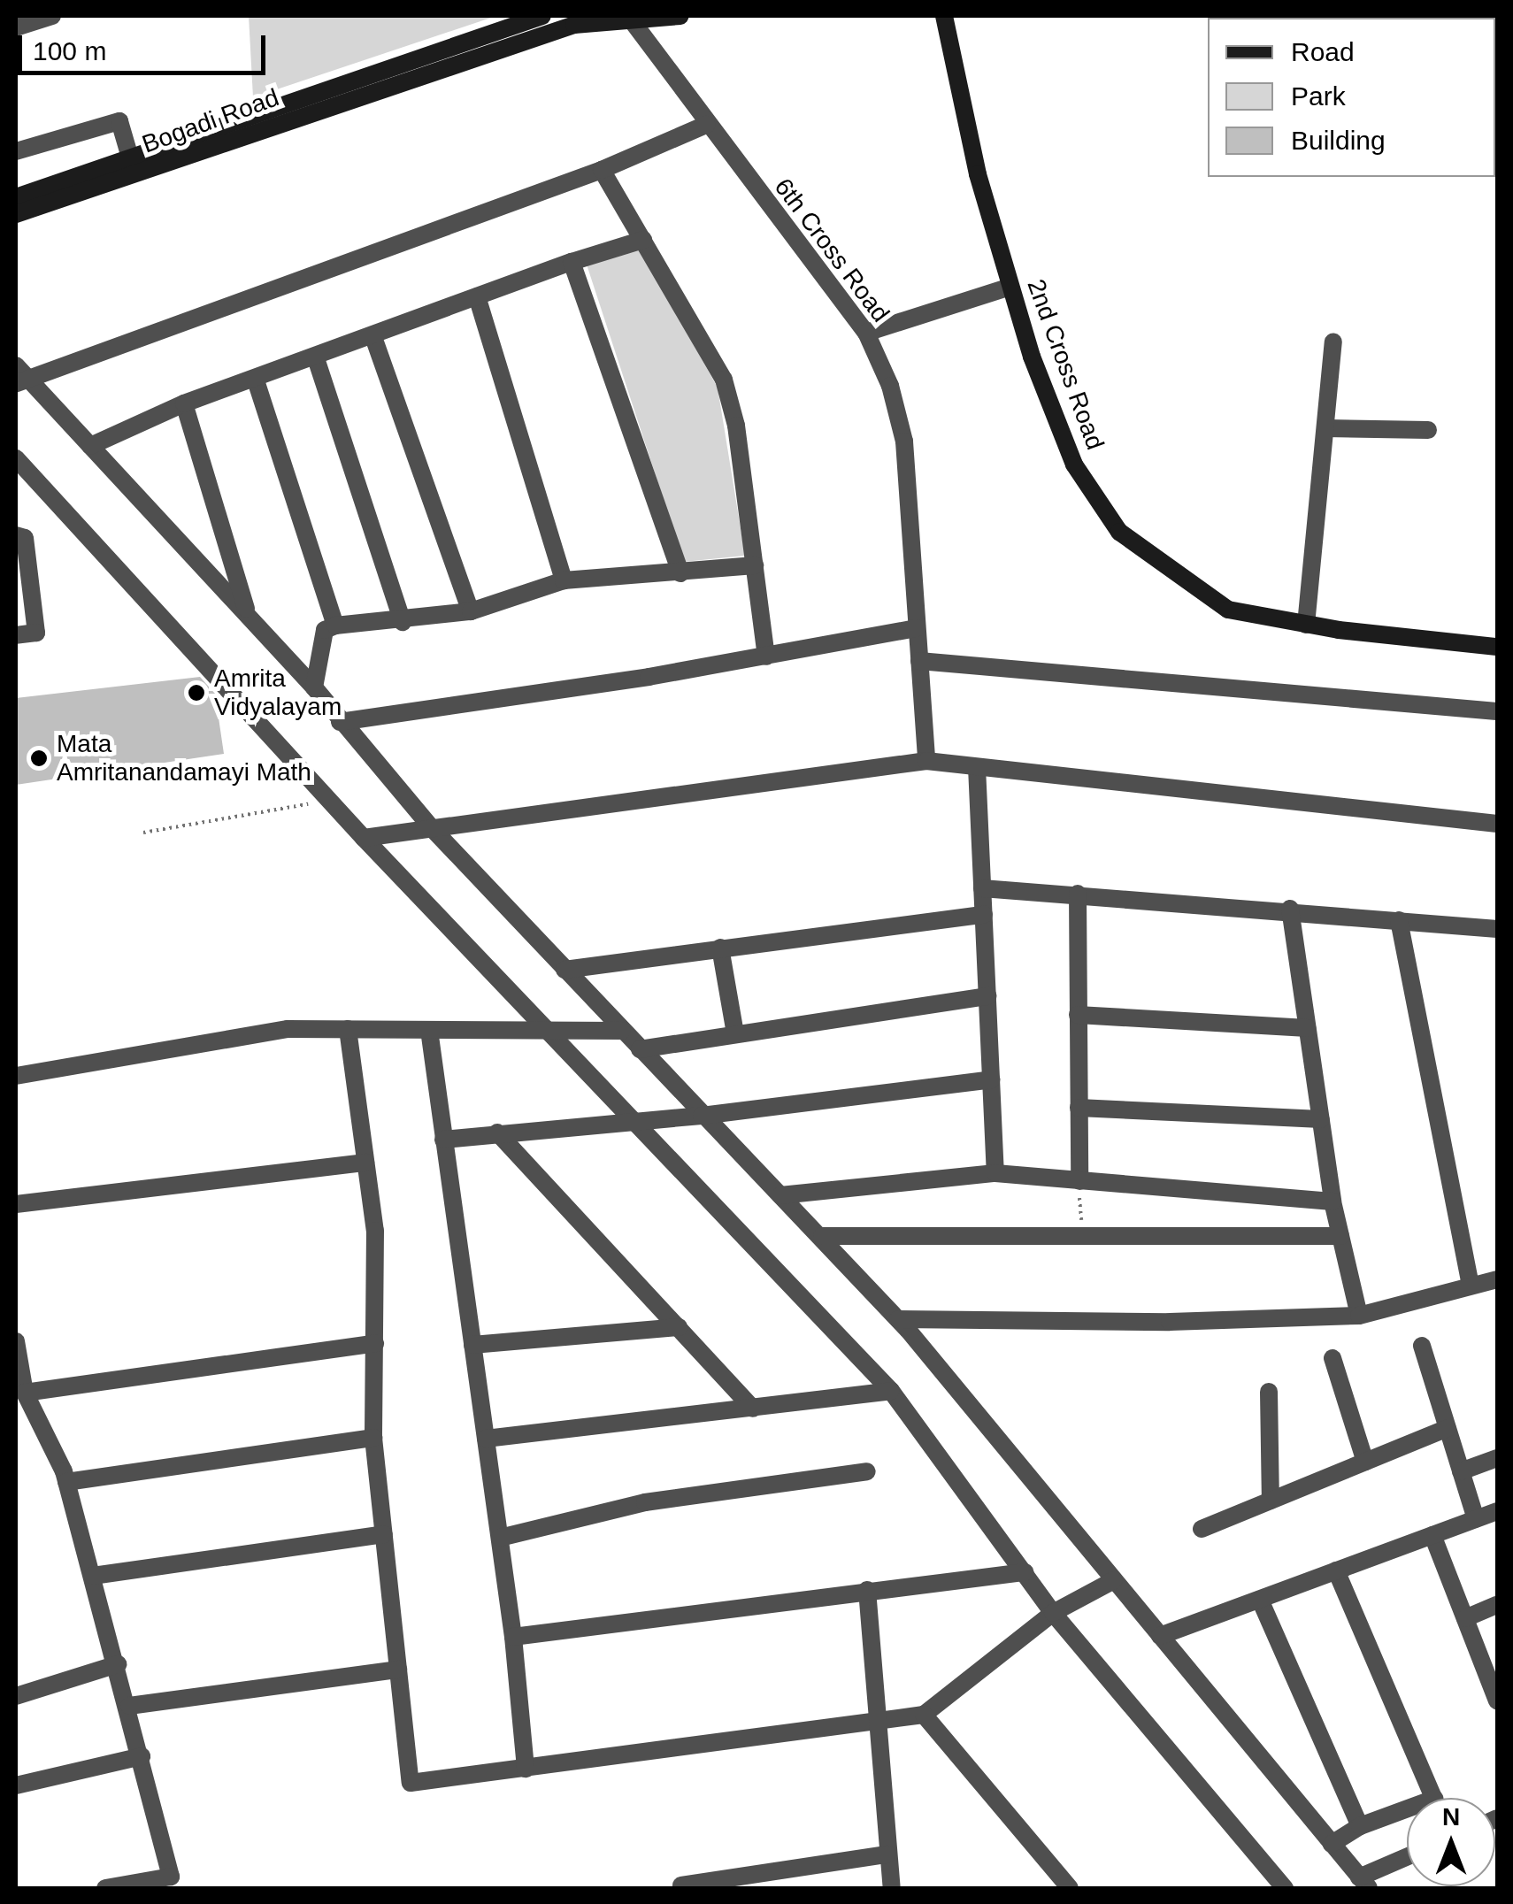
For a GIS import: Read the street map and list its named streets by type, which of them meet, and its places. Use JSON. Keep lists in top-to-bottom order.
{
  "streets": {
    "main road": ["Bogadi Road", "2nd Cross Road"],
    "street": ["6th Cross Road"]
  },
  "crossings": [
    ["Bogadi Road", "6th Cross Road"]
  ],
  "places": ["Amrita Vidyalayam", "Mata Amritanandamayi Math"],
  "legend": ["Road", "Park", "Building"],
  "scale_bar": "100 m",
  "north": "top"
}
